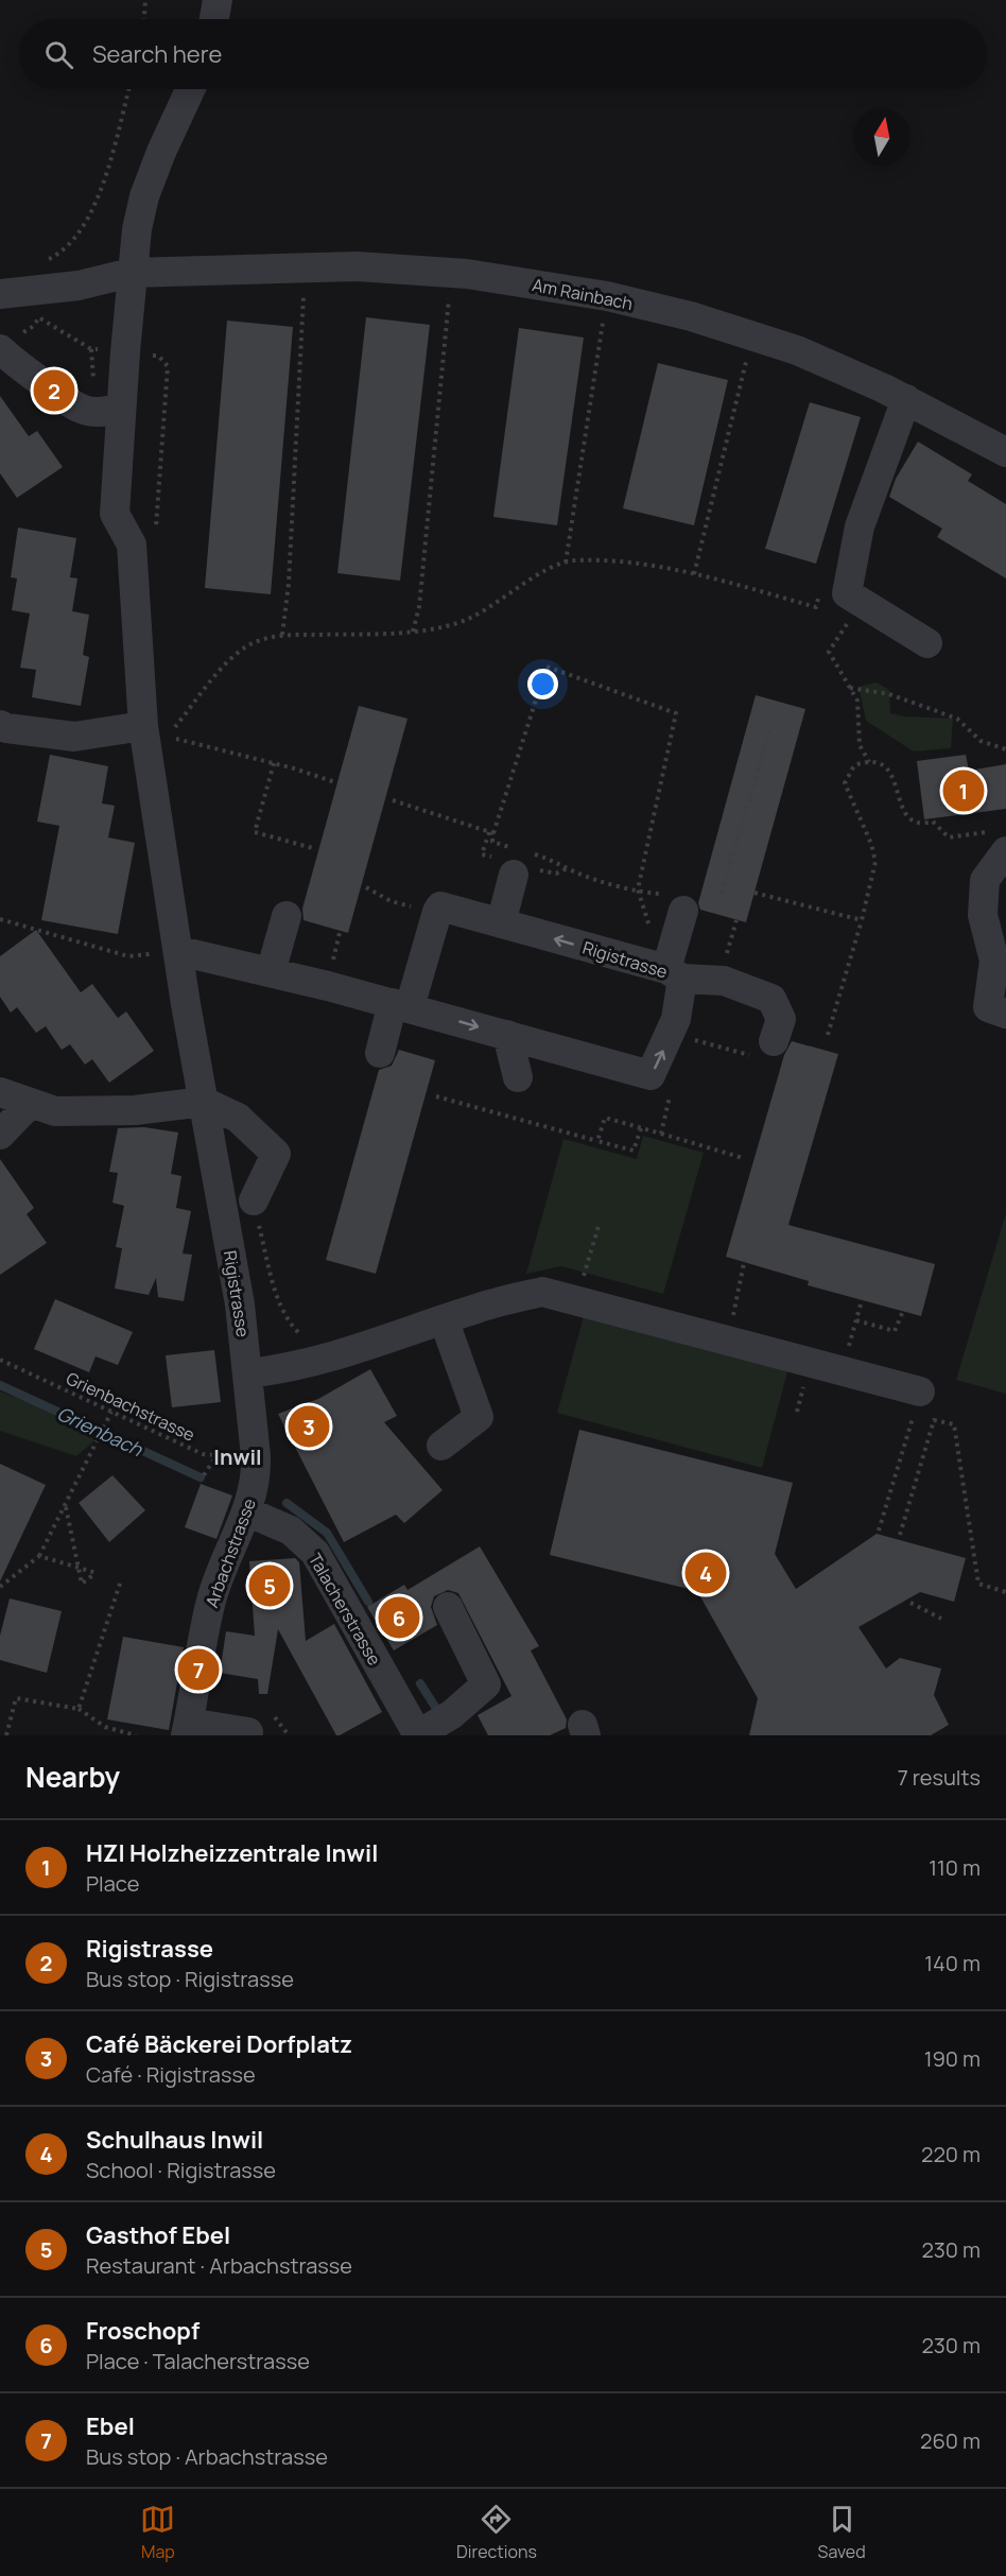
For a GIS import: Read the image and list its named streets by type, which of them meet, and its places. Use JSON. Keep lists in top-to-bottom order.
{
  "streets": {
    "street": [
      "Am Rainbach",
      "Rigistrasse",
      "Arbachstrasse",
      "Talacherstrasse"
    ],
    "path": ["Grienbachstrasse"]
  },
  "crossings": [
    ["Am Rainbach", "Rigistrasse"],
    ["Rigistrasse", "Grienbachstrasse"],
    ["Rigistrasse", "Arbachstrasse"],
    ["Rigistrasse", "Talacherstrasse"],
    ["Grienbachstrasse", "Arbachstrasse"],
    ["Grienbachstrasse", "Talacherstrasse"],
    ["Arbachstrasse", "Talacherstrasse"]
  ],
  "districts": ["Inwil"],
  "water": ["Grienbach"],
  "north": "top",
  "page": {
    "search": "Search here",
    "pins": [
      "2",
      "1",
      "3",
      "4",
      "5",
      "6",
      "7"
    ],
    "heading": ["Nearby", "7 results"],
    "list": [
      {
        "mark": "1",
        "name": "HZI Holzheizzentrale Inwil",
        "note": "Place",
        "value": "110 m"
      },
      {
        "mark": "2",
        "name": "Rigistrasse",
        "note": "Bus stop · Rigistrasse",
        "value": "140 m"
      },
      {
        "mark": "3",
        "name": "Café Bäckerei Dorfplatz",
        "note": "Café · Rigistrasse",
        "value": "190 m"
      },
      {
        "mark": "4",
        "name": "Schulhaus Inwil",
        "note": "School · Rigistrasse",
        "value": "220 m"
      },
      {
        "mark": "5",
        "name": "Gasthof Ebel",
        "note": "Restaurant · Arbachstrasse",
        "value": "230 m"
      },
      {
        "mark": "6",
        "name": "Froschopf",
        "note": "Place · Talacherstrasse",
        "value": "230 m"
      },
      {
        "mark": "7",
        "name": "Ebel",
        "note": "Bus stop · Arbachstrasse",
        "value": "260 m"
      }
    ],
    "nav": ["Map", "Directions", "Saved"]
  }
}
